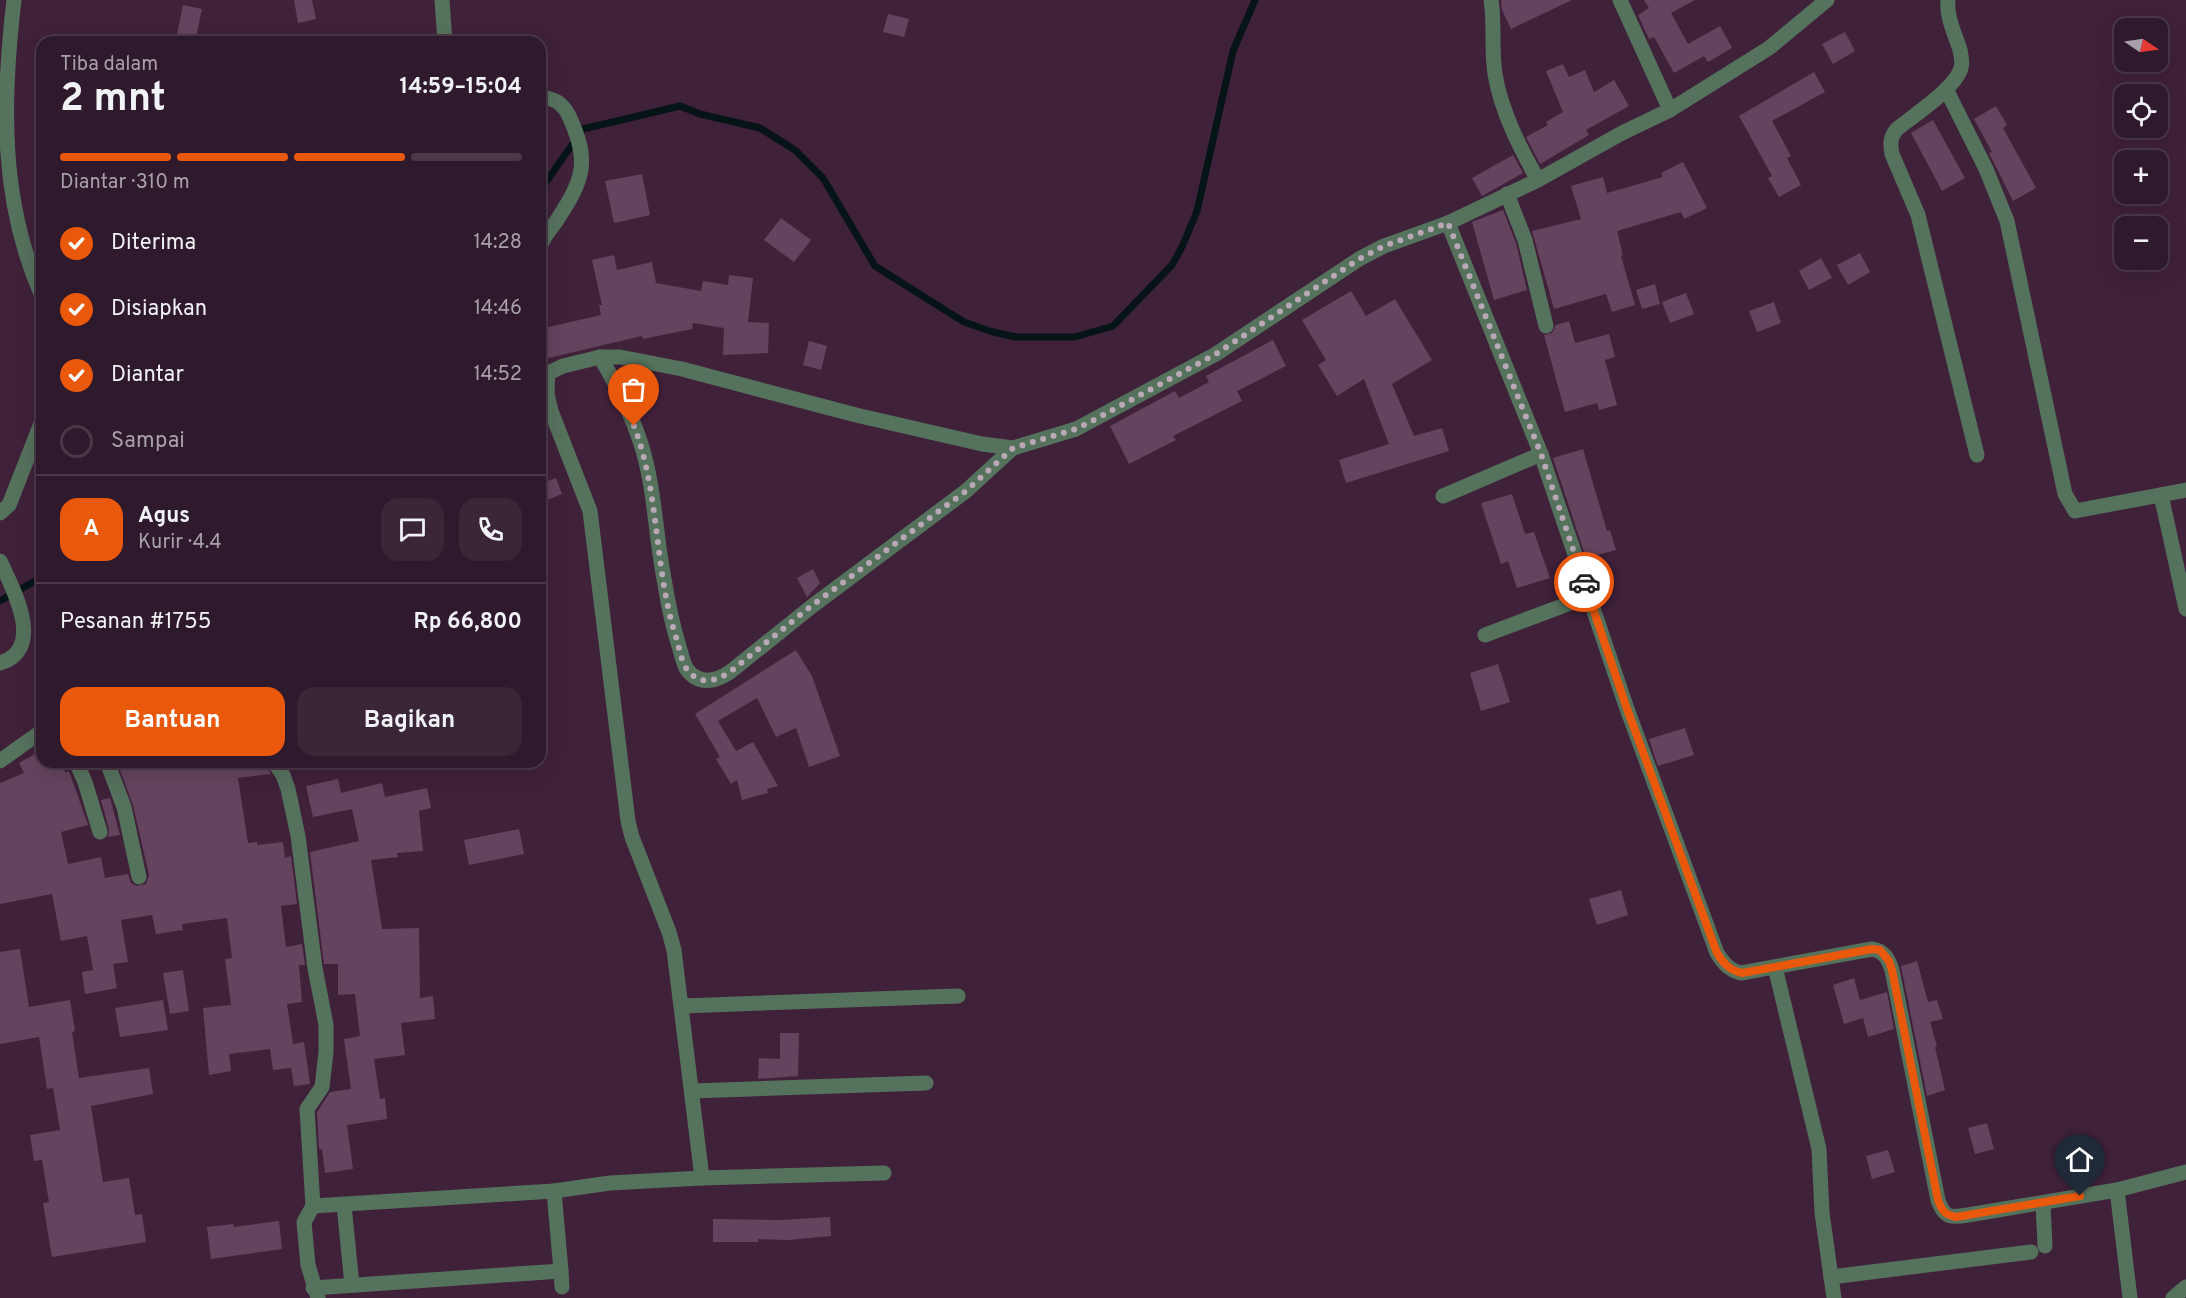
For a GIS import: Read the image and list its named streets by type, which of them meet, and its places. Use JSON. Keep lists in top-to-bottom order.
{
  "north": "right",
  "page": {
    "map_buttons": ["+", "−"],
    "heading": ["2 mnt", "Tiba dalam", "14:59–15:04"],
    "panel": [
      "Agus",
      "Kurir · 4.4",
      "Pesanan #1755",
      "Rp 66,800"
    ],
    "bar": "Diantar · 310 m",
    "list": [
      ["Diterima", "14:28"],
      ["Disiapkan", "14:46"],
      ["Diantar", "14:52"],
      "Sampai"
    ],
    "round": "A",
    "buttons": ["Bantuan", "Bagikan"]
  }
}
